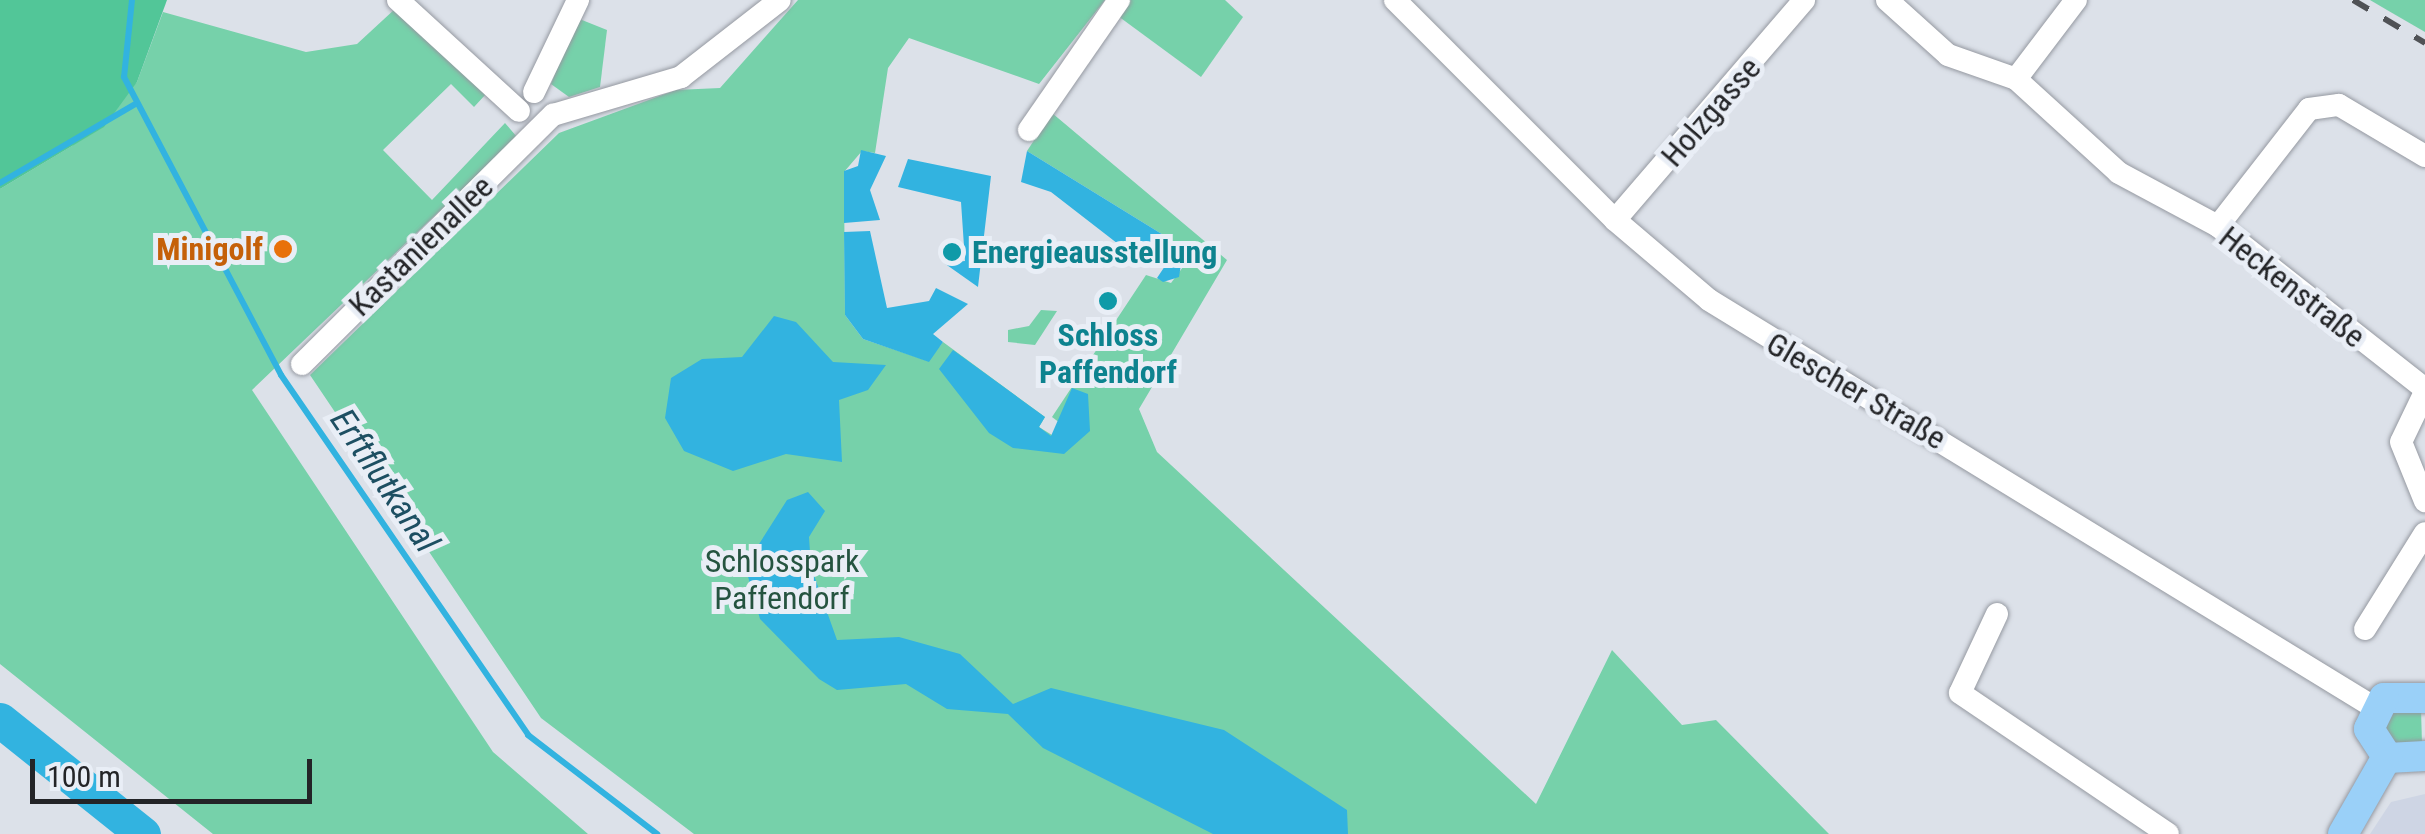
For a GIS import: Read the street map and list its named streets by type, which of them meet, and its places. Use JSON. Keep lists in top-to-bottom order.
{
  "streets": {
    "street": [
      "Holzgasse",
      "Kastanienallee",
      "Heckenstraße",
      "Glescher Straße"
    ]
  },
  "crossings": [
    ["Holzgasse", "Glescher Straße"]
  ],
  "water": ["Erftflutkanal"],
  "parks": ["Schlosspark Paffendorf"],
  "places": ["Minigolf", "Energieausstellung", "Schloss Paffendorf"],
  "scale_bar": "100 m"
}
